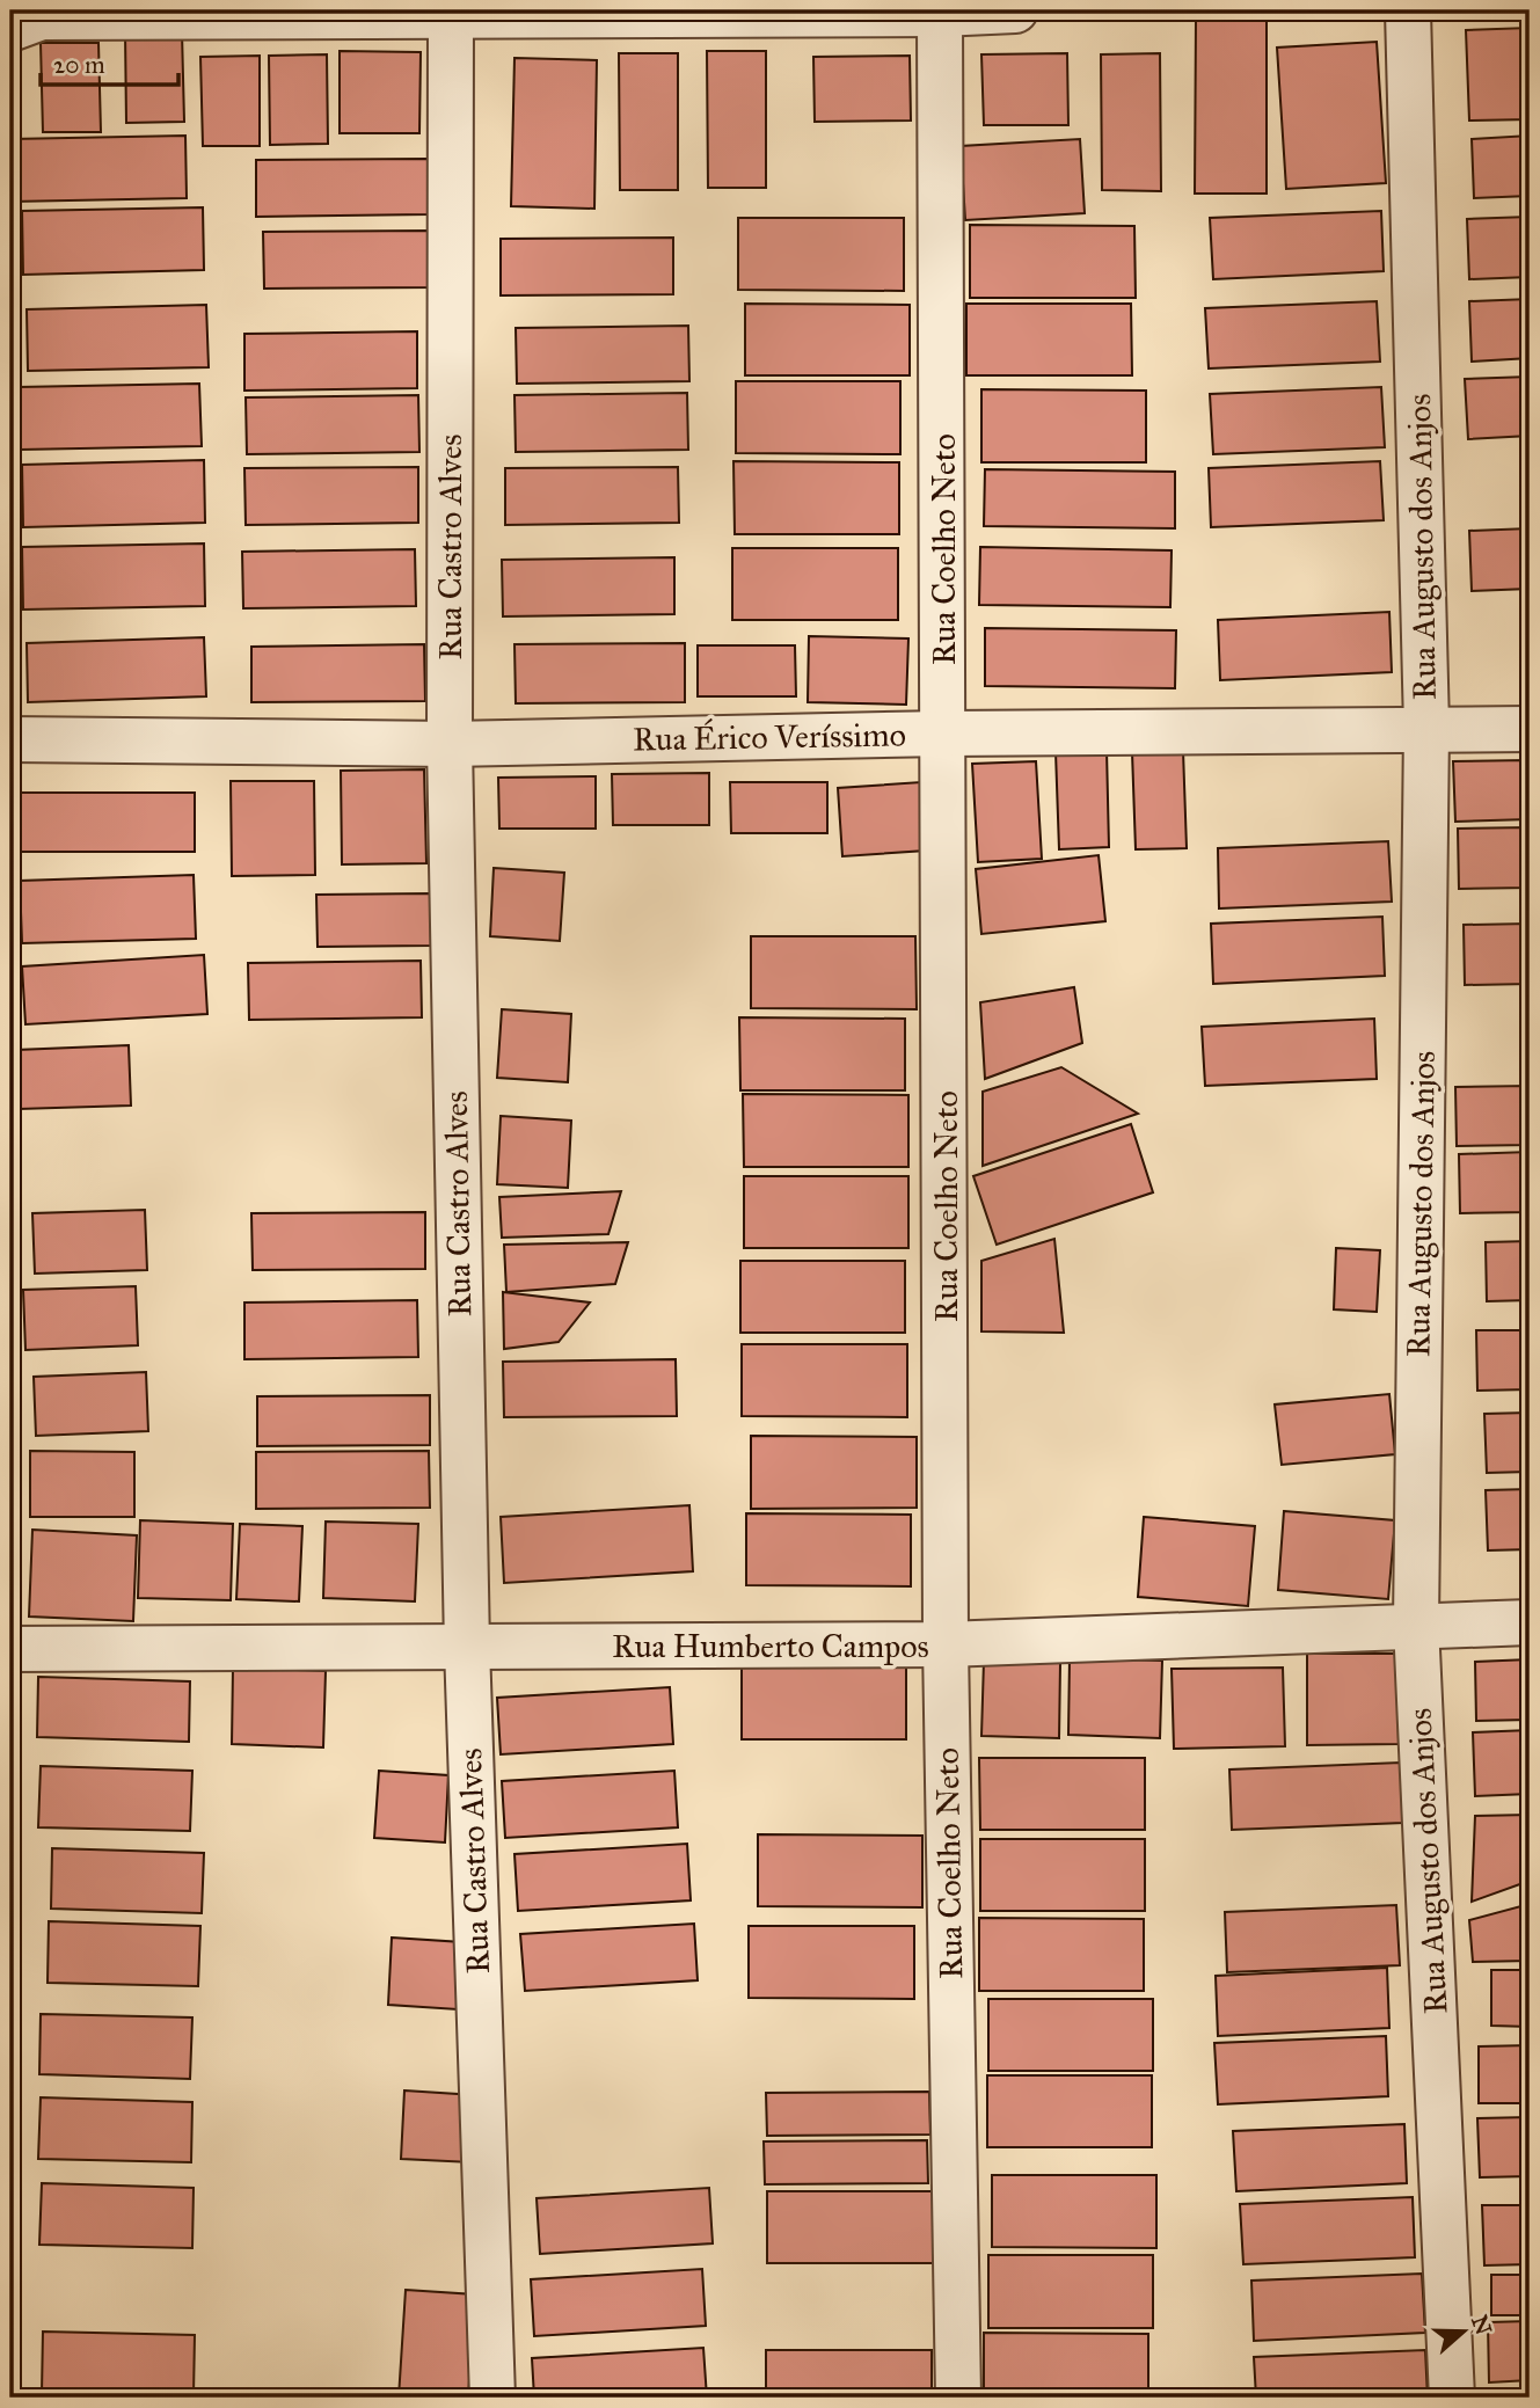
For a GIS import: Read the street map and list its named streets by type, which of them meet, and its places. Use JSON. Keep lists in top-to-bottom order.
{
  "streets": {
    "street": [
      "Rua Castro Alves",
      "Rua Augusto dos Anjos",
      "Rua Coelho Neto",
      "Rua Érico Veríssimo",
      "Rua Humberto Campos"
    ]
  },
  "crossings": [
    ["Rua Castro Alves", "Rua Érico Veríssimo"],
    ["Rua Castro Alves", "Rua Humberto Campos"],
    ["Rua Augusto dos Anjos", "Rua Érico Veríssimo"],
    ["Rua Augusto dos Anjos", "Rua Humberto Campos"],
    ["Rua Coelho Neto", "Rua Érico Veríssimo"],
    ["Rua Coelho Neto", "Rua Humberto Campos"]
  ],
  "scale_bar": "20 m",
  "north": "right"
}
